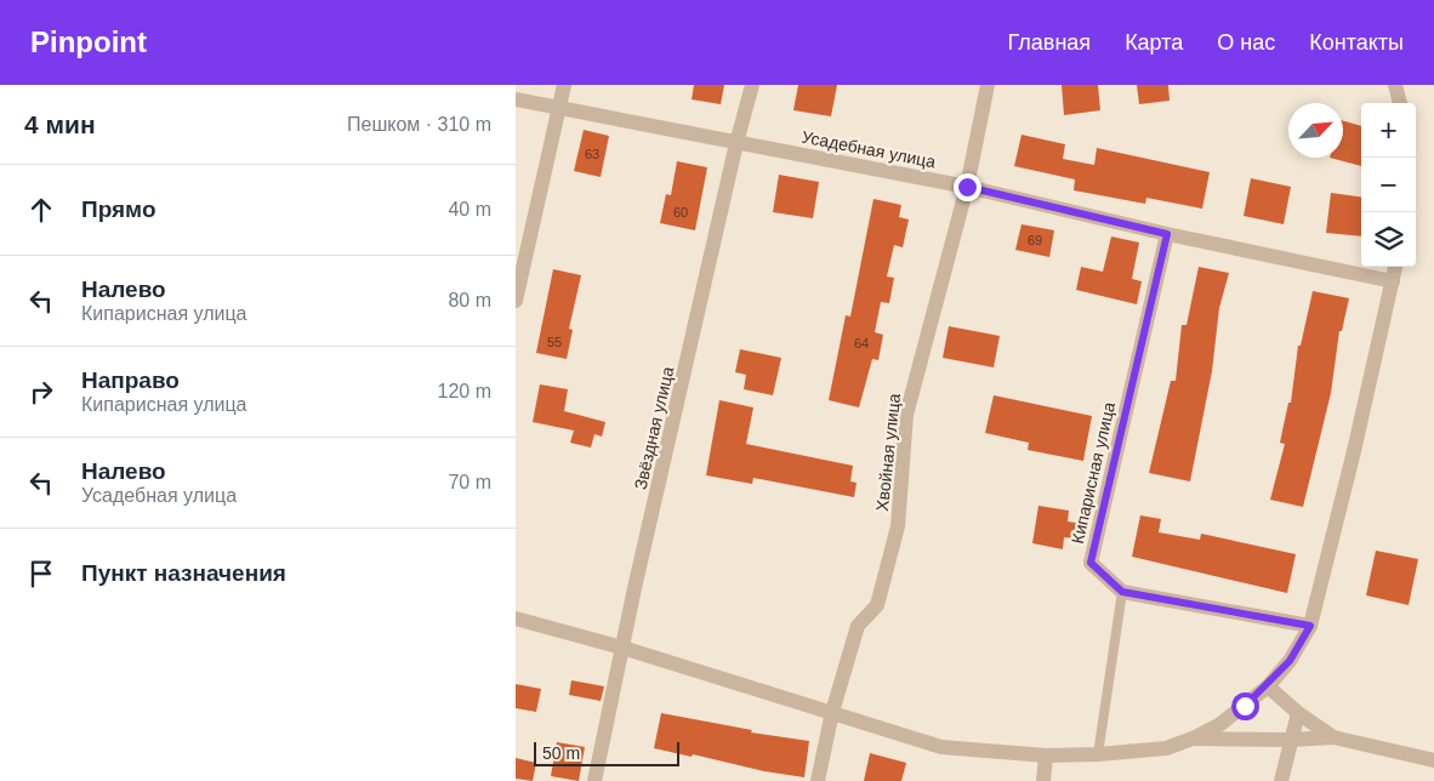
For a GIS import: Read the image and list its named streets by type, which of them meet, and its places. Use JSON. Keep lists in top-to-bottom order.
{
  "streets": {
    "street": [
      "Усадебная улица",
      "Звёздная улица",
      "Хвойная улица",
      "Кипарисная улица"
    ]
  },
  "crossings": [
    ["Усадебная улица", "Звёздная улица"],
    ["Усадебная улица", "Хвойная улица"],
    ["Усадебная улица", "Кипарисная улица"]
  ],
  "house_numbers": [
    "63",
    "60",
    "69",
    "55",
    "64"
  ],
  "scale_bar": "50 m",
  "north": "top right",
  "page": {
    "header": "Pinpoint",
    "nav": [
      "Главная",
      "Карта",
      "О нас",
      "Контакты"
    ],
    "heading": ["4 мин", "Пешком · 310 m"],
    "map_buttons": ["+", "−"],
    "list": [
      ["Прямо", "40 m"],
      ["Налево", "Кипарисная улица", "80 m"],
      ["Направо", "Кипарисная улица", "120 m"],
      ["Налево", "Усадебная улица", "70 m"],
      "Пункт назначения"
    ],
    "scale": "50 m"
  }
}
